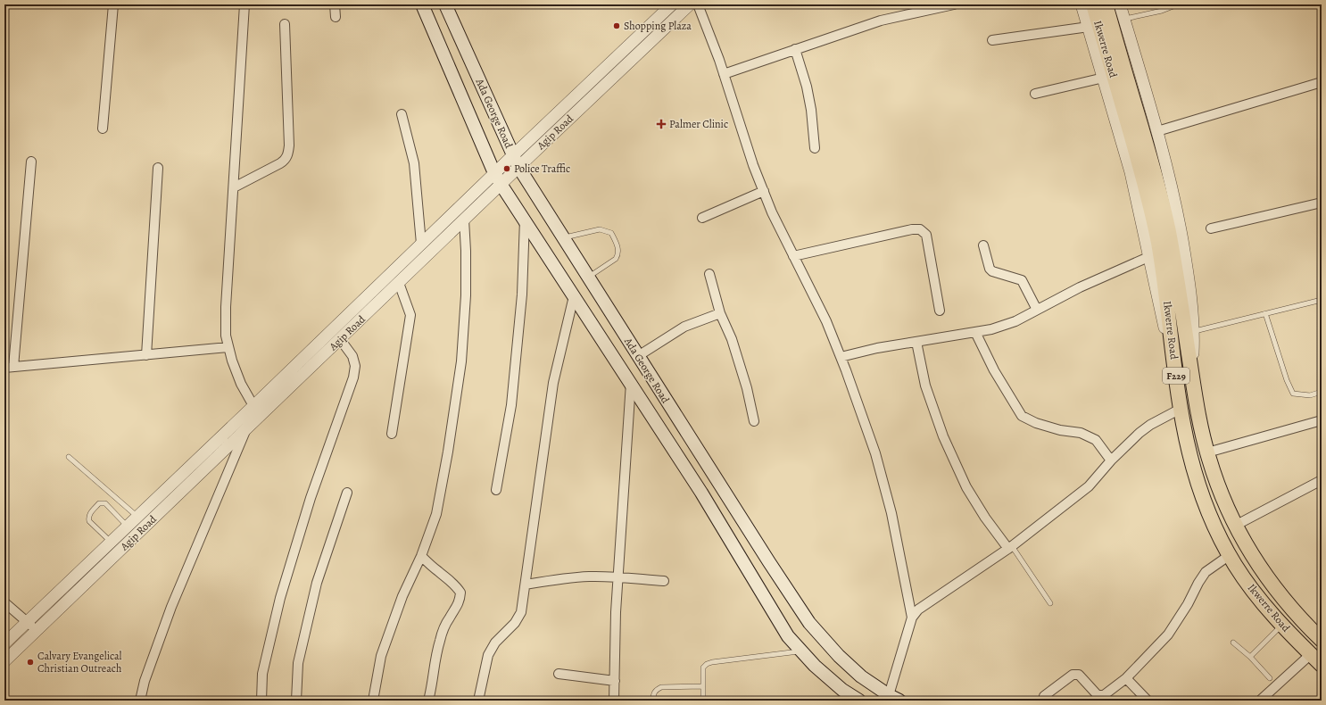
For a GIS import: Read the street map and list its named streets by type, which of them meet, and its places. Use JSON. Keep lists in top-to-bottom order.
{
  "streets": {
    "main road": ["Ikwerre Road", "Ada George Road", "F229"],
    "street": ["Agip Road"]
  },
  "crossings": [
    ["Ada George Road", "Agip Road"]
  ],
  "places": {
    "other": ["Shopping Plaza", "Police Traffic", "Calvary Evangelical Christian Outreach"],
    "health": ["Palmer Clinic"]
  }
}
